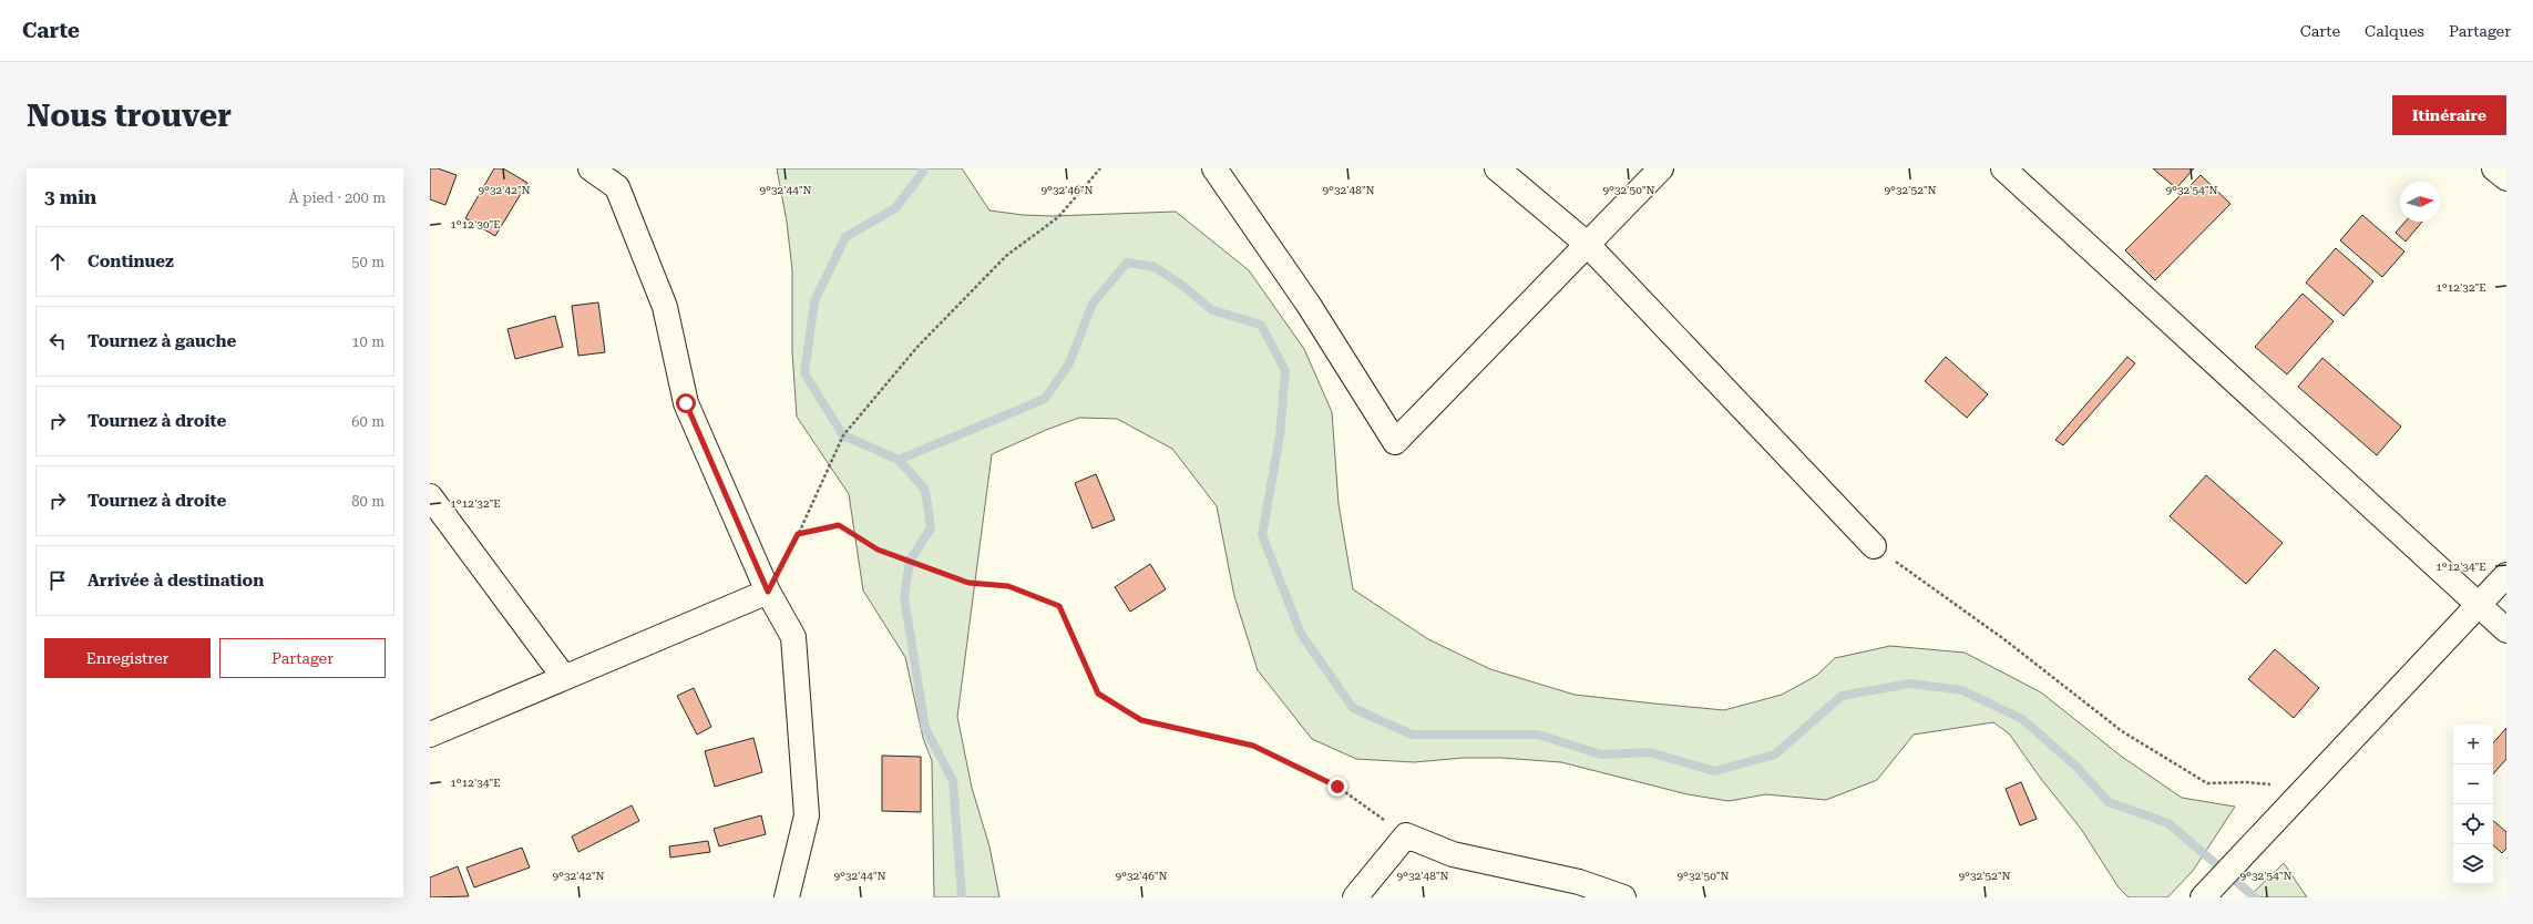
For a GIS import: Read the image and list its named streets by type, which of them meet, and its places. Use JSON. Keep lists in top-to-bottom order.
{
  "north": "right",
  "page": {
    "header": "Carte",
    "nav": ["Carte", "Calques", "Partager"],
    "buttons": [
      "Itinéraire",
      ["Enregistrer", "Partager"]
    ],
    "title": "Nous trouver",
    "heading": ["3 min", "À pied · 200 m"],
    "list": [
      ["Continuez", "50 m"],
      ["Tournez à gauche", "10 m"],
      ["Tournez à droite", "60 m"],
      ["Tournez à droite", "80 m"],
      "Arrivée à destination"
    ],
    "map_buttons": ["+", "−"]
  },
  "coordinates": [
    "9°32'42\"N",
    "9°32'44\"N",
    "9°32'46\"N",
    "9°32'48\"N",
    "9°32'50\"N",
    "9°32'52\"N",
    "9°32'54\"N",
    "1°12'30\"E",
    "1°12'32\"E",
    "1°12'34\"E"
  ]
}
